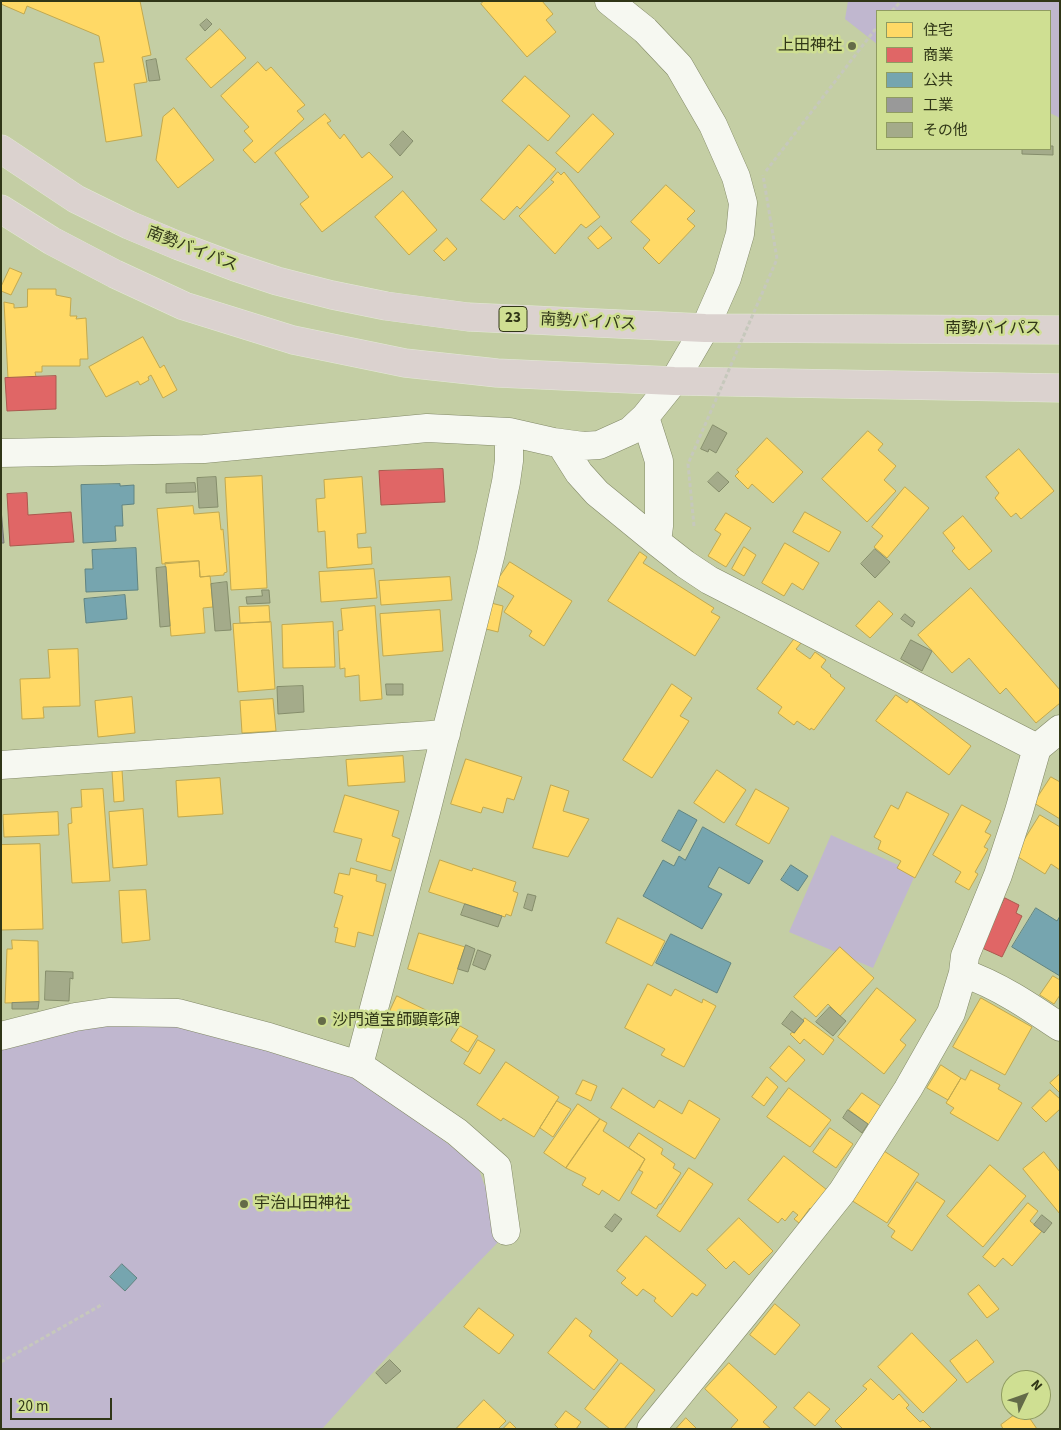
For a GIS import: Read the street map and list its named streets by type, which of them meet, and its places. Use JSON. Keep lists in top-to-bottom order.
{
  "streets": {
    "highway": ["南勢バイパス", "23"]
  },
  "places": ["上田神社", "沙門道宝師顕彰碑", "宇治山田神社"],
  "legend": [
    "住宅",
    "商業",
    "公共",
    "工業",
    "その他"
  ],
  "scale_bar": "20 m",
  "north": "top right"
}
